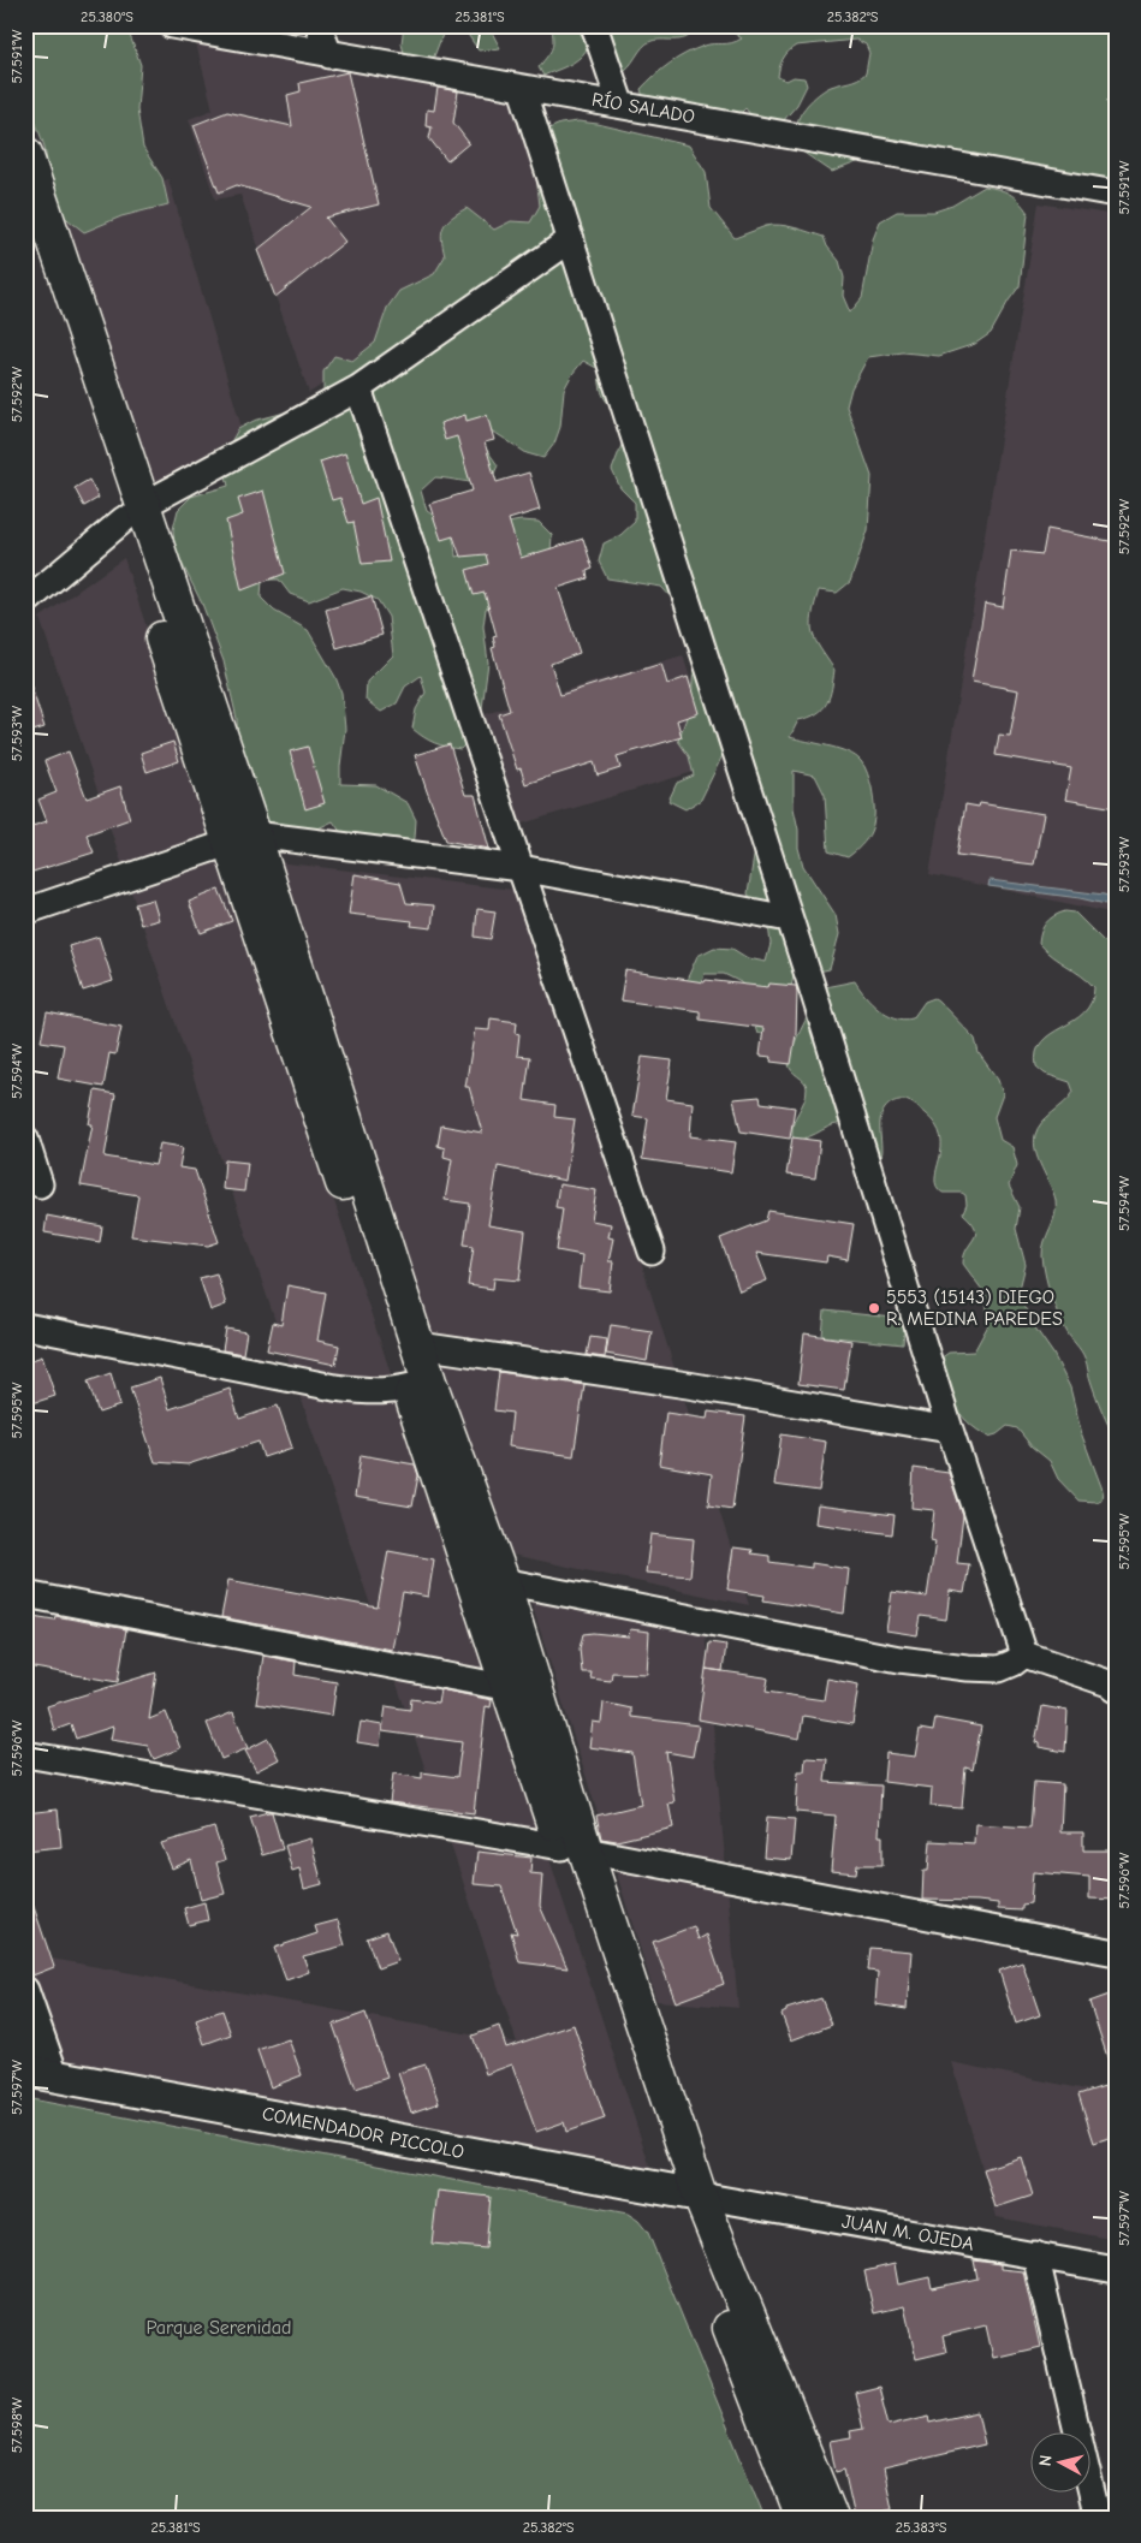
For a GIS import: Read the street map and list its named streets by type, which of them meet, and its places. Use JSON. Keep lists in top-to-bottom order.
{
  "streets": {
    "street": ["RÍO SALADO", "COMENDADOR PICCOLO", "JUAN M. OJEDA"]
  },
  "crossings": [
    ["COMENDADOR PICCOLO", "JUAN M. OJEDA"]
  ],
  "parks": ["Parque Serenidad"],
  "places": ["5553 (15143) DIEGO R. MEDINA PAREDES"],
  "north": "left",
  "coordinates": [
    "25.380°S",
    "25.381°S",
    "25.382°S",
    "57.591°W",
    "57.592°W",
    "57.593°W",
    "57.594°W",
    "57.595°W",
    "57.596°W",
    "57.597°W",
    "57.598°W",
    "25.383°S"
  ]
}
